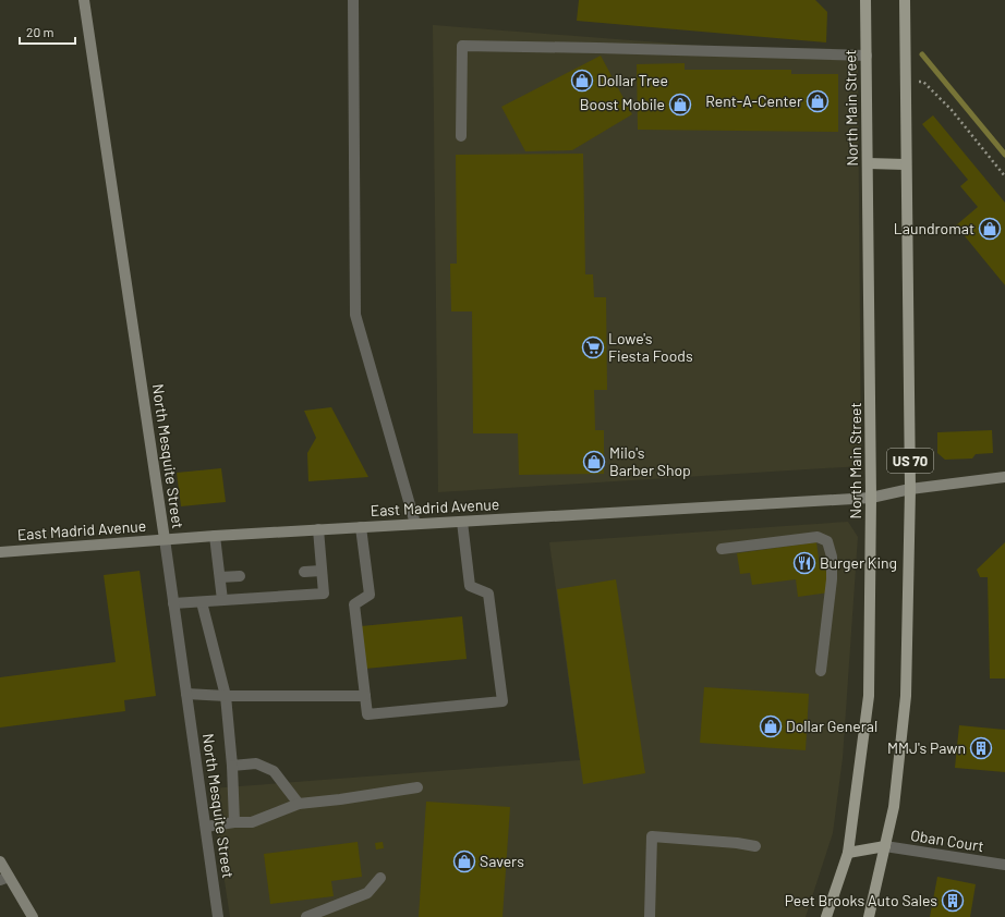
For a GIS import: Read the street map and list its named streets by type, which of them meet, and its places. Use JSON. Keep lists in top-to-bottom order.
{
  "streets": {
    "main road": ["North Main Street", "US 70"],
    "street": ["North Mesquite Street", "East Madrid Avenue", "Oban Court"]
  },
  "crossings": [
    ["North Main Street", "East Madrid Avenue"],
    ["North Mesquite Street", "East Madrid Avenue"],
    ["US 70", "East Madrid Avenue"],
    ["US 70", "Oban Court"]
  ],
  "places": {
    "shop": [
      "Dollar Tree",
      "Rent-A-Center",
      "Boost Mobile",
      "Laundromat",
      "Milo's Barber Shop",
      "Dollar General",
      "Savers"
    ],
    "supermarket": ["Lowe's Fiesta Foods"],
    "restaurant": ["Burger King"],
    "building": ["MMJ's Pawn", "Peet Brooks Auto Sales"]
  },
  "scale_bar": "20 m"
}
